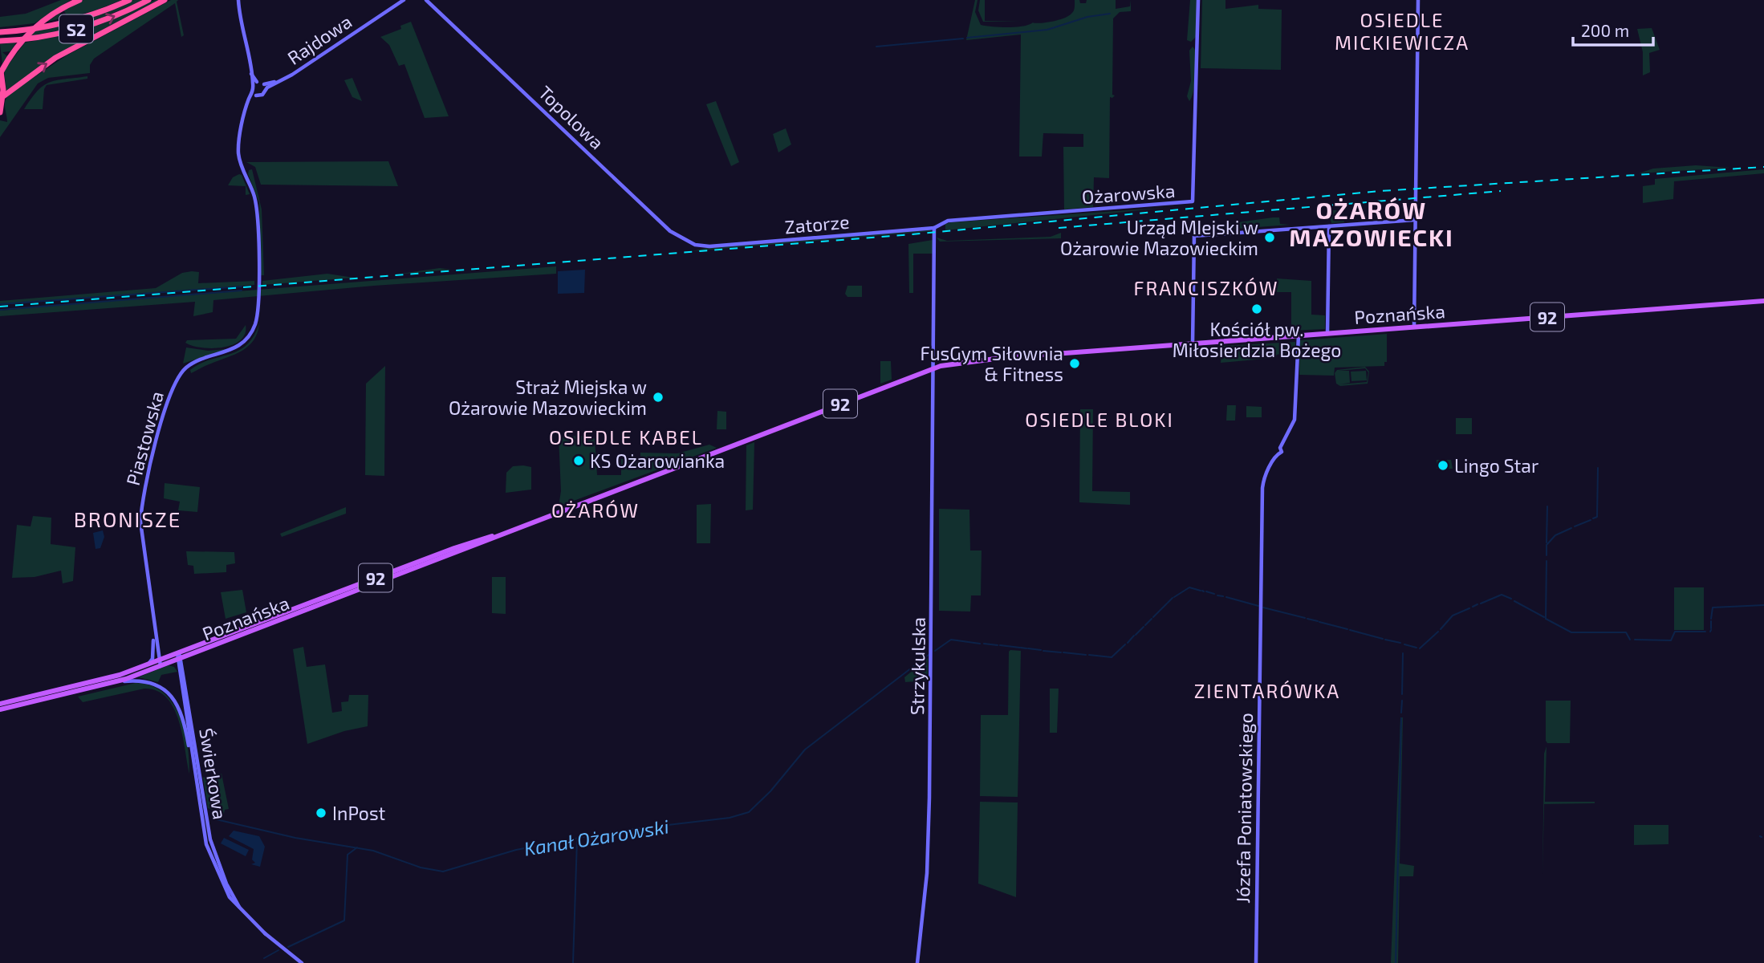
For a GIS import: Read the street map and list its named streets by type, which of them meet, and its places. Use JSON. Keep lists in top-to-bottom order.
{
  "streets": {
    "highway": ["S2"],
    "main road": ["Poznańska", "92"],
    "street": [
      "Rajdowa",
      "Topolowa",
      "Ożarowska",
      "Zatorze",
      "Piastowska",
      "Strzykulska",
      "Świerkowa",
      "Józefa Poniatowskiego"
    ]
  },
  "crossings": [
    ["Topolowa", "Zatorze"],
    ["Ożarowska", "Zatorze"],
    ["Ożarowska", "Strzykulska"],
    ["Zatorze", "Strzykulska"],
    ["Poznańska", "Piastowska"],
    ["Poznańska", "Strzykulska"],
    ["Poznańska", "Świerkowa"],
    ["Poznańska", "Józefa Poniatowskiego"]
  ],
  "districts": [
    "OSIEDLE MICKIEWICZA",
    "OŻARÓW MAZOWIECKI",
    "FRANCISZKÓW",
    "OSIEDLE BLOKI",
    "OSIEDLE KABEL",
    "OŻARÓW",
    "BRONISZE",
    "ZIENTARÓWKA"
  ],
  "water": ["Kanał Ożarowski"],
  "places": [
    "Urząd MIejski w Ożarowie Mazowieckim",
    "Kościół pw. Miłosierdzia Bożego",
    "FusGym Siłownia & Fitness",
    "Straż Miejska w Ożarowie Mazowieckim",
    "KS Ożarowianka",
    "Lingo Star",
    "InPost"
  ],
  "scale_bar": "200 m"
}
